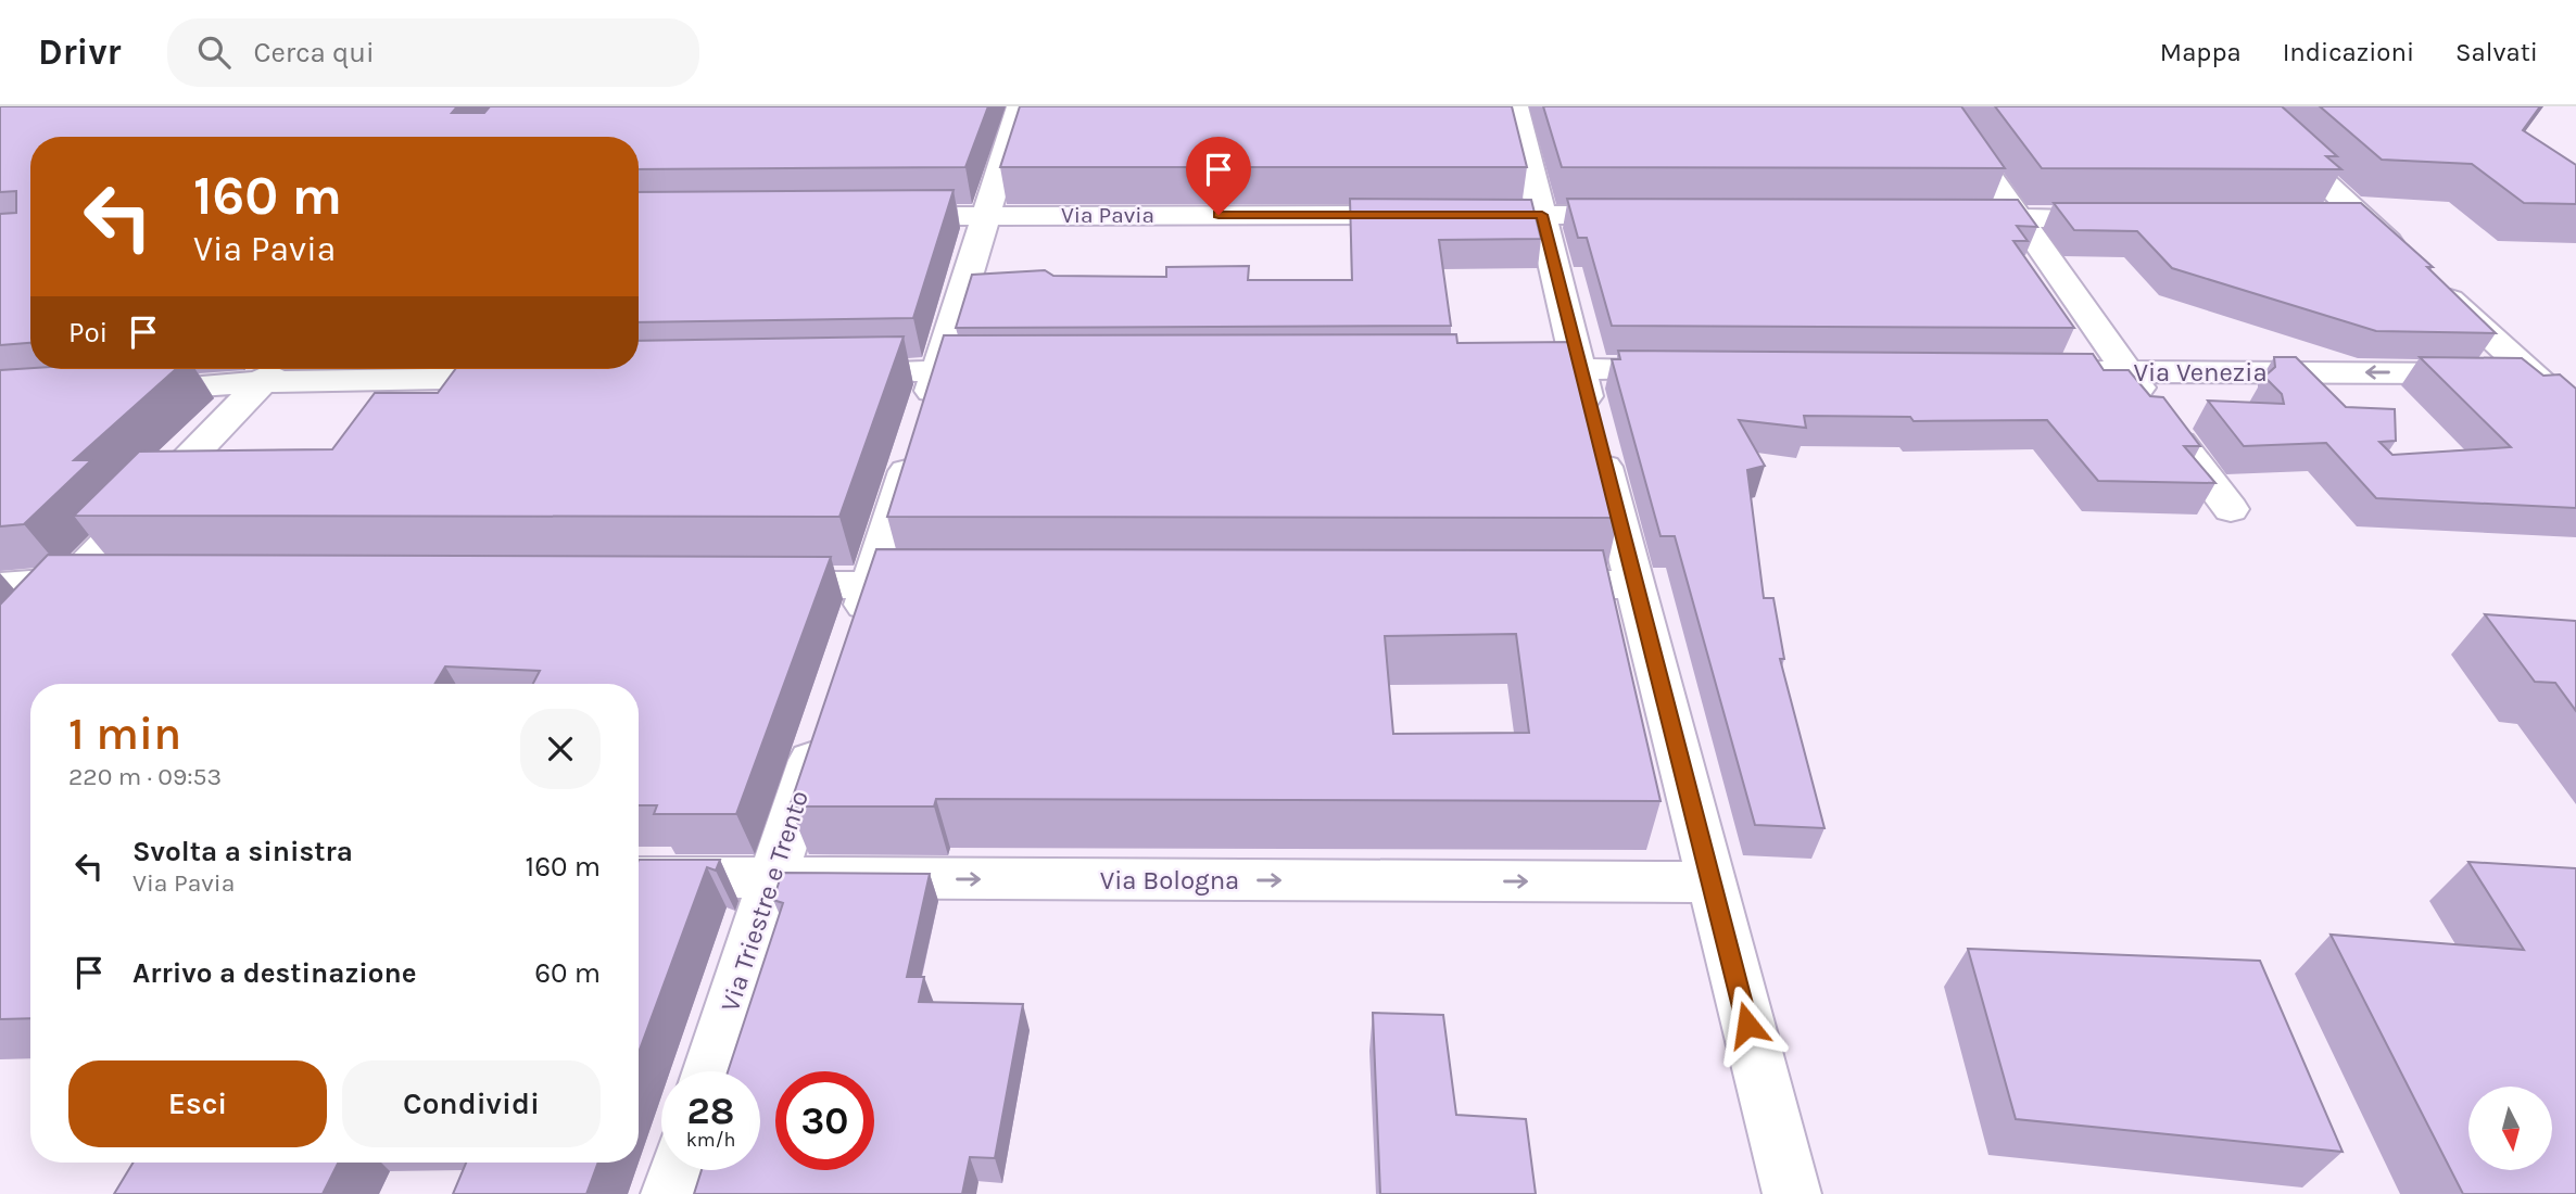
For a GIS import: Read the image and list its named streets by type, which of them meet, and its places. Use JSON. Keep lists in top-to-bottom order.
{
  "streets": {
    "street": [
      "Via Pavia",
      "Via Venezia",
      "Via Bologna",
      "Via Triestre e Trento"
    ]
  },
  "crossings": [
    ["Via Bologna", "Via Triestre e Trento"]
  ],
  "one_way": ["Via Venezia"],
  "north": "bottom",
  "page": {
    "header": "Drivr",
    "search": "Cerca qui",
    "nav": ["Mappa", "Indicazioni", "Salvati"],
    "turn": ["160 m", "Via Pavia"],
    "then": "Poi",
    "heading": ["1 min", "220 m · 09:53"],
    "list": [
      {
        "name": "Svolta a sinistra",
        "note": "Via Pavia",
        "value": "160 m"
      },
      {
        "name": "Arrivo a destinazione",
        "value": "60 m"
      }
    ],
    "buttons": ["Esci", "Condividi"],
    "speed": "28 km/h",
    "limit": "30"
  }
}
